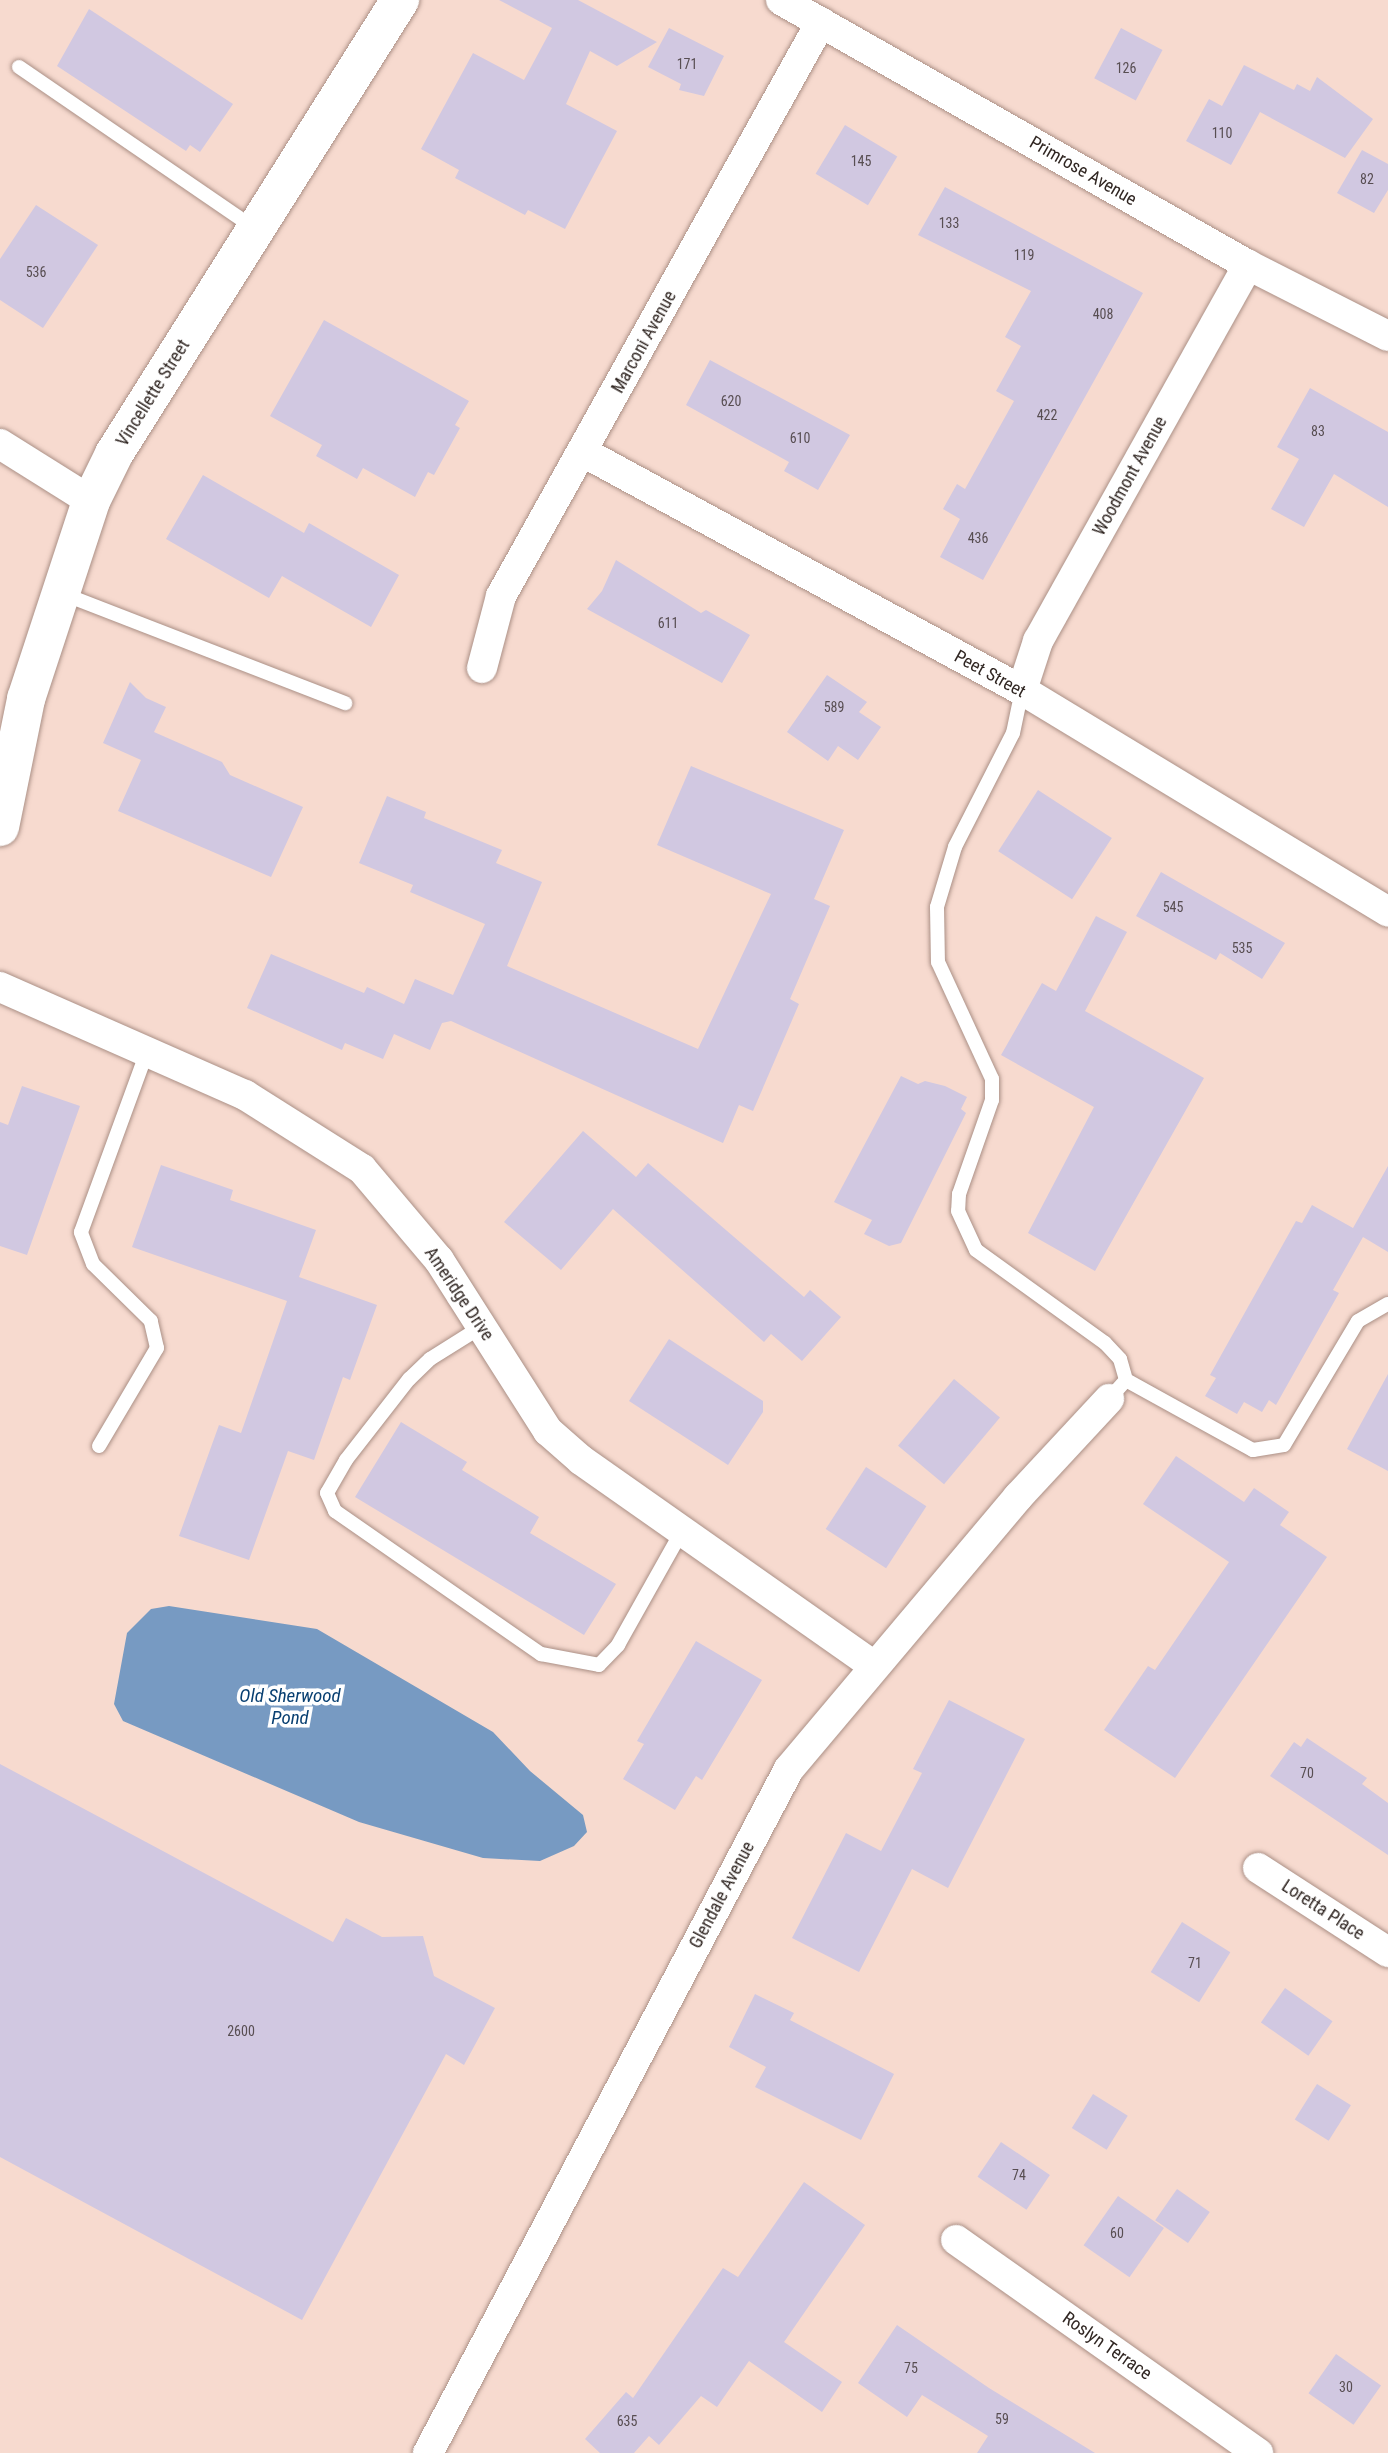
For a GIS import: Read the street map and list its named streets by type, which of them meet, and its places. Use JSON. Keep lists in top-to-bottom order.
{
  "streets": {
    "street": [
      "Primrose Avenue",
      "Marconi Avenue",
      "Vincellette Street",
      "Woodmont Avenue",
      "Peet Street",
      "Ameridge Drive",
      "Glendale Avenue",
      "Loretta Place",
      "Roslyn Terrace"
    ]
  },
  "crossings": [
    ["Primrose Avenue", "Marconi Avenue"],
    ["Primrose Avenue", "Woodmont Avenue"],
    ["Marconi Avenue", "Peet Street"],
    ["Woodmont Avenue", "Peet Street"],
    ["Ameridge Drive", "Glendale Avenue"]
  ],
  "water": ["Old Sherwood Pond"],
  "house_numbers": [
    "171",
    "126",
    "110",
    "145",
    "82",
    "133",
    "119",
    "536",
    "408",
    "620",
    "422",
    "83",
    "610",
    "436",
    "611",
    "589",
    "545",
    "535",
    "70",
    "71",
    "2600",
    "74",
    "60",
    "75",
    "30",
    "59",
    "635"
  ]
}
